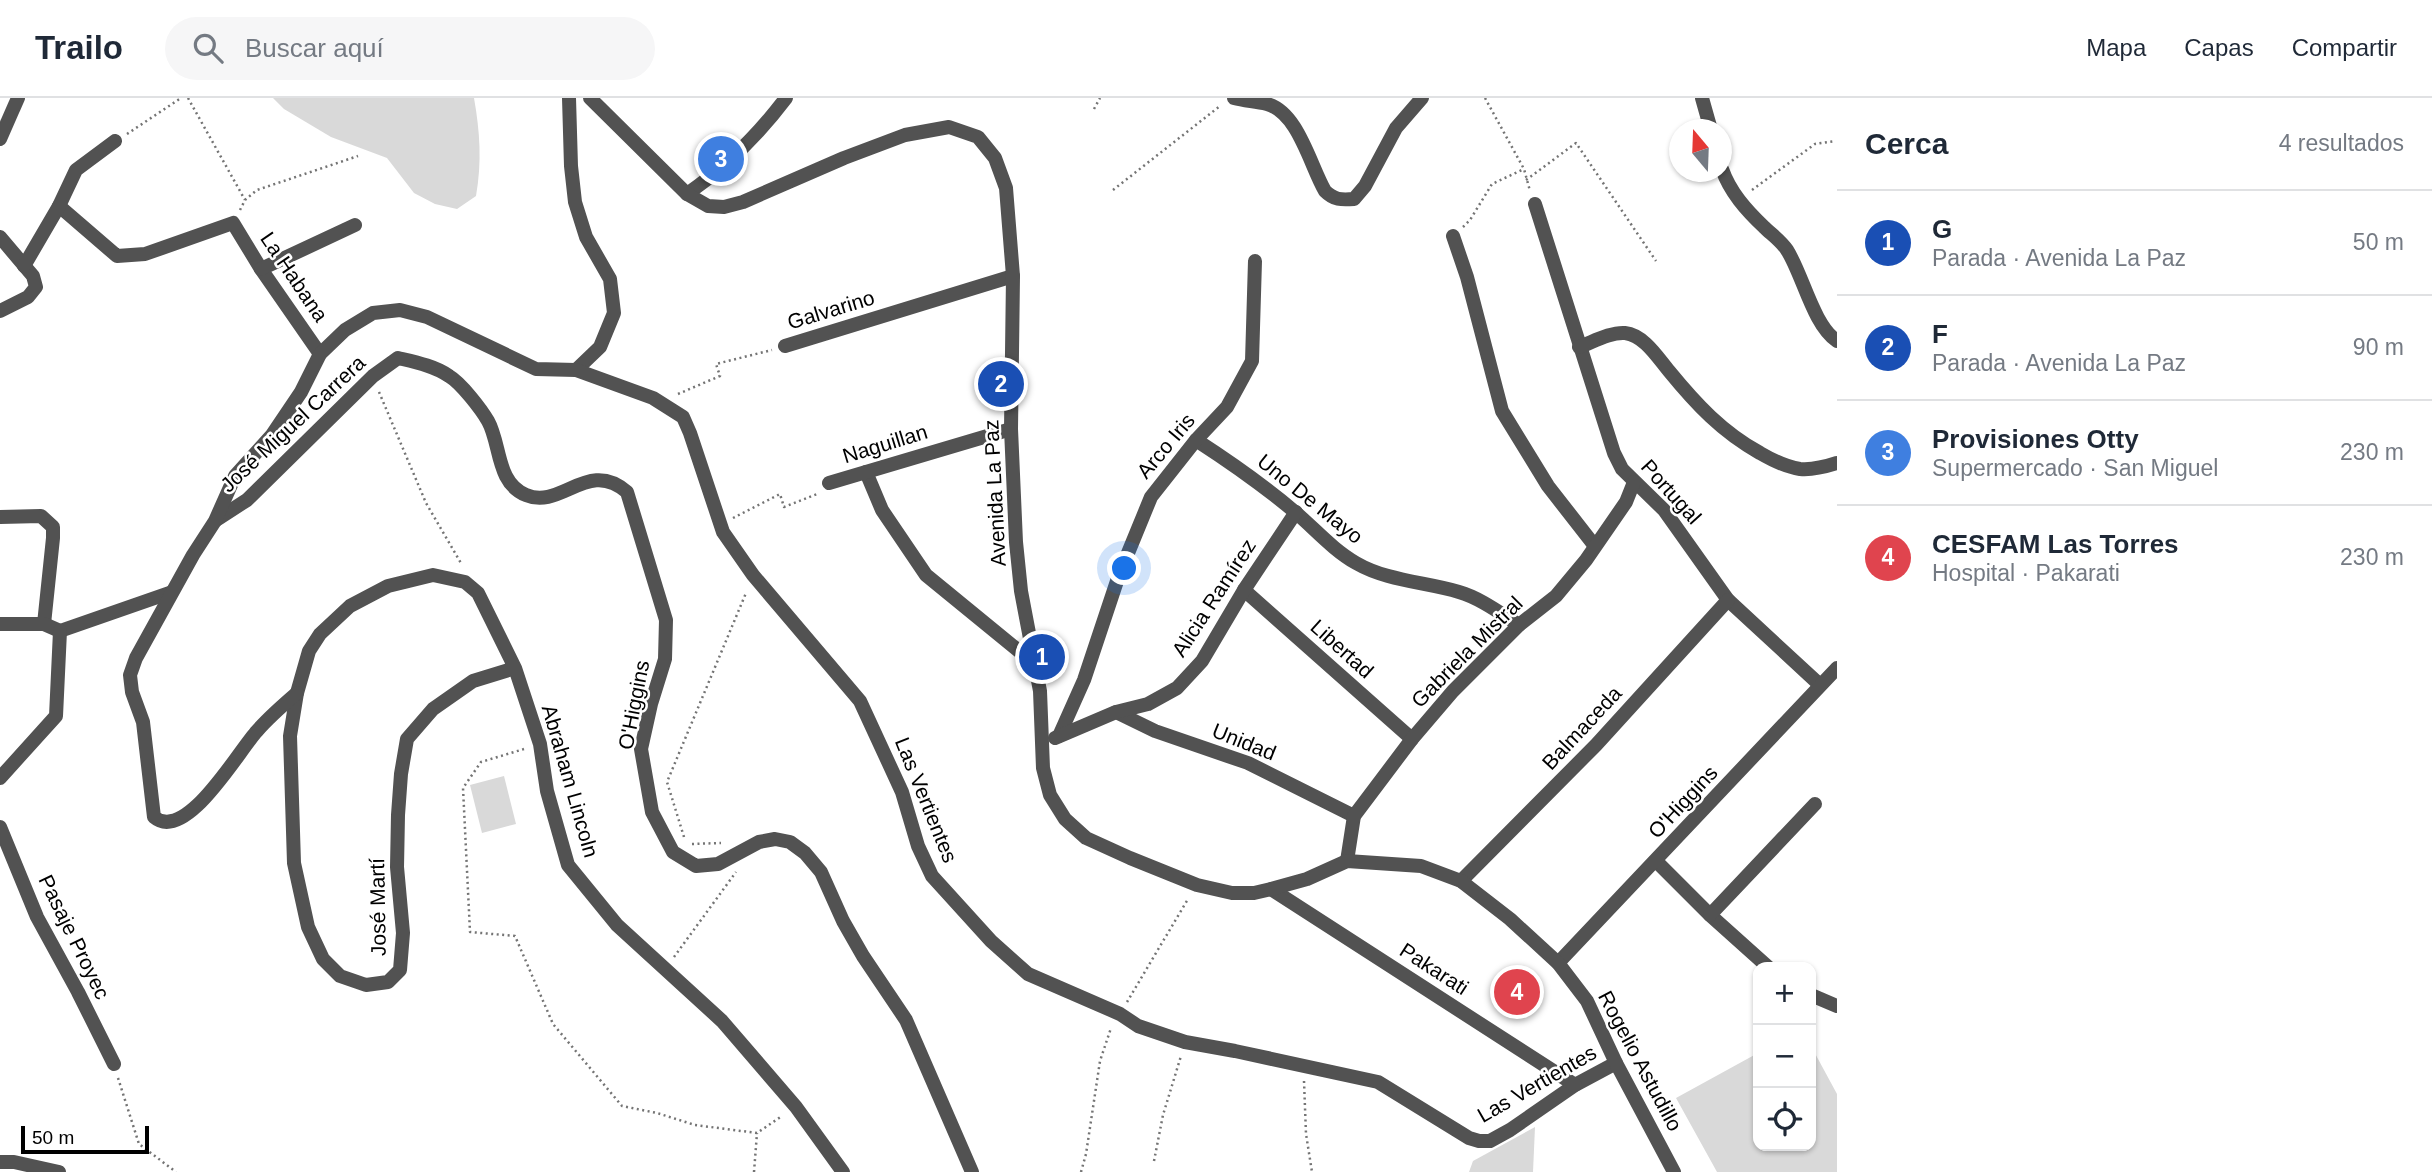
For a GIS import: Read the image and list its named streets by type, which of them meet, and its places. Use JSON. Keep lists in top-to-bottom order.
{
  "streets": {
    "street": [
      "La Habana",
      "Galvarino",
      "José Miguel Carrera",
      "Naguillan",
      "Arco Iris",
      "Portugal",
      "Avenida La Paz",
      "Uno De Mayo",
      "Alicia Ramírez",
      "Libertad",
      "Gabriela Mistral",
      "O'Higgins",
      "Balmaceda",
      "Unidad",
      "Abraham Lincoln",
      "Las Vertientes",
      "José Martí",
      "Pasaje Proyec",
      "Pakarati",
      "Rogelio Astudillo"
    ]
  },
  "crossings": [
    ["La Habana", "José Miguel Carrera"],
    ["La Habana", "Las Vertientes"],
    ["Galvarino", "Avenida La Paz"],
    ["José Miguel Carrera", "O'Higgins"],
    ["José Miguel Carrera", "Abraham Lincoln"],
    ["José Miguel Carrera", "Las Vertientes"],
    ["José Miguel Carrera", "José Martí"],
    ["Naguillan", "Avenida La Paz"],
    ["Naguillan", "Las Vertientes"],
    ["Arco Iris", "Uno De Mayo"],
    ["Arco Iris", "Alicia Ramírez"],
    ["Portugal", "Gabriela Mistral"],
    ["Portugal", "O'Higgins"],
    ["Portugal", "Balmaceda"],
    ["Avenida La Paz", "Alicia Ramírez"],
    ["Avenida La Paz", "Pakarati"],
    ["Avenida La Paz", "Rogelio Astudillo"],
    ["Uno De Mayo", "Alicia Ramírez"],
    ["Uno De Mayo", "Gabriela Mistral"],
    ["Alicia Ramírez", "Libertad"],
    ["Alicia Ramírez", "Unidad"],
    ["Libertad", "Gabriela Mistral"],
    ["Gabriela Mistral", "Unidad"],
    ["Gabriela Mistral", "Rogelio Astudillo"],
    ["O'Higgins", "Rogelio Astudillo"],
    ["Balmaceda", "Rogelio Astudillo"],
    ["Abraham Lincoln", "José Martí"],
    ["Las Vertientes", "Pakarati"],
    ["Las Vertientes", "Rogelio Astudillo"],
    ["Pakarati", "Rogelio Astudillo"]
  ],
  "scale_bar": "50 m",
  "north": "top",
  "page": {
    "header": "Trailo",
    "search": "Buscar aquí",
    "nav": ["Mapa", "Capas", "Compartir"],
    "heading": ["Cerca", "4 resultados"],
    "pins": [
      "3",
      "2",
      "1",
      "4"
    ],
    "list": [
      {
        "mark": "1",
        "name": "G",
        "note": "Parada · Avenida La Paz",
        "value": "50 m"
      },
      {
        "mark": "2",
        "name": "F",
        "note": "Parada · Avenida La Paz",
        "value": "90 m"
      },
      {
        "mark": "3",
        "name": "Provisiones Otty",
        "note": "Supermercado · San Miguel",
        "value": "230 m"
      },
      {
        "mark": "4",
        "name": "CESFAM Las Torres",
        "note": "Hospital · Pakarati",
        "value": "230 m"
      }
    ],
    "map_buttons": ["+", "−"],
    "scale": "50 m"
  }
}
